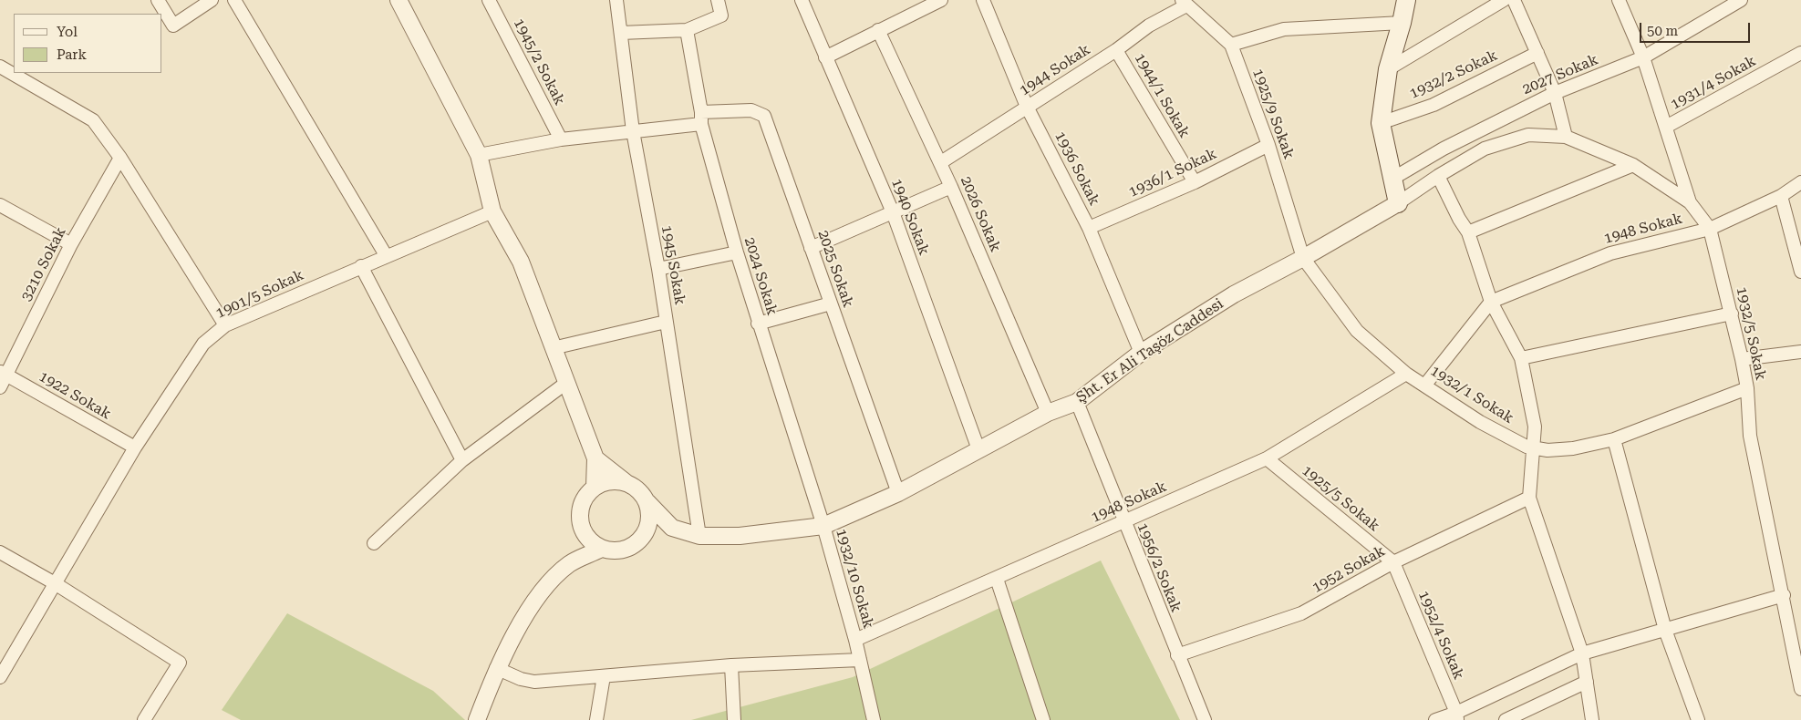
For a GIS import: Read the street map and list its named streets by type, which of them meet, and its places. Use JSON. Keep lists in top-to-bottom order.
{
  "streets": {
    "street": [
      "1945/2 Sokak",
      "1944 Sokak",
      "1932/2 Sokak",
      "2027 Sokak",
      "1931/4 Sokak",
      "1944/1 Sokak",
      "1925/9 Sokak",
      "1936 Sokak",
      "1936/1 Sokak",
      "2026 Sokak",
      "1940 Sokak",
      "1948 Sokak",
      "3210 Sokak",
      "1945 Sokak",
      "2025 Sokak",
      "2024 Sokak",
      "1901/5 Sokak",
      "1932/5 Sokak",
      "Şht. Er Ali Taşöz Caddesi",
      "1932/1 Sokak",
      "1922 Sokak",
      "1925/5 Sokak",
      "1956/2 Sokak",
      "1952 Sokak",
      "1932/10 Sokak",
      "1952/4 Sokak"
    ]
  },
  "crossings": [
    ["1945/2 Sokak", "2025 Sokak"],
    ["1944 Sokak", "1944/1 Sokak"],
    ["1944 Sokak", "1925/9 Sokak"],
    ["1944 Sokak", "1936 Sokak"],
    ["1944 Sokak", "2026 Sokak"],
    ["2027 Sokak", "1932/5 Sokak"],
    ["1931/4 Sokak", "1932/5 Sokak"],
    ["1944/1 Sokak", "1936/1 Sokak"],
    ["1925/9 Sokak", "1936/1 Sokak"],
    ["1925/9 Sokak", "Şht. Er Ali Taşöz Caddesi"],
    ["1925/9 Sokak", "1932/1 Sokak"],
    ["1936 Sokak", "1936/1 Sokak"],
    ["1936 Sokak", "Şht. Er Ali Taşöz Caddesi"],
    ["2026 Sokak", "Şht. Er Ali Taşöz Caddesi"],
    ["1940 Sokak", "Şht. Er Ali Taşöz Caddesi"],
    ["1948 Sokak", "1932/5 Sokak"],
    ["1948 Sokak", "1932/1 Sokak"],
    ["1948 Sokak", "1925/5 Sokak"],
    ["1948 Sokak", "1956/2 Sokak"],
    ["1948 Sokak", "1932/10 Sokak"],
    ["3210 Sokak", "1922 Sokak"],
    ["1945 Sokak", "2025 Sokak"],
    ["1945 Sokak", "Şht. Er Ali Taşöz Caddesi"],
    ["2025 Sokak", "2024 Sokak"],
    ["2025 Sokak", "Şht. Er Ali Taşöz Caddesi"],
    ["2024 Sokak", "Şht. Er Ali Taşöz Caddesi"],
    ["2024 Sokak", "1932/10 Sokak"],
    ["1901/5 Sokak", "1922 Sokak"],
    ["1932/5 Sokak", "1932/1 Sokak"],
    ["Şht. Er Ali Taşöz Caddesi", "1932/1 Sokak"],
    ["Şht. Er Ali Taşöz Caddesi", "1956/2 Sokak"],
    ["Şht. Er Ali Taşöz Caddesi", "1932/10 Sokak"],
    ["1925/5 Sokak", "1952 Sokak"],
    ["1925/5 Sokak", "1952/4 Sokak"],
    ["1956/2 Sokak", "1952 Sokak"],
    ["1952 Sokak", "1952/4 Sokak"]
  ],
  "legend": ["Yol", "Park"],
  "scale_bar": "50 m"
}
